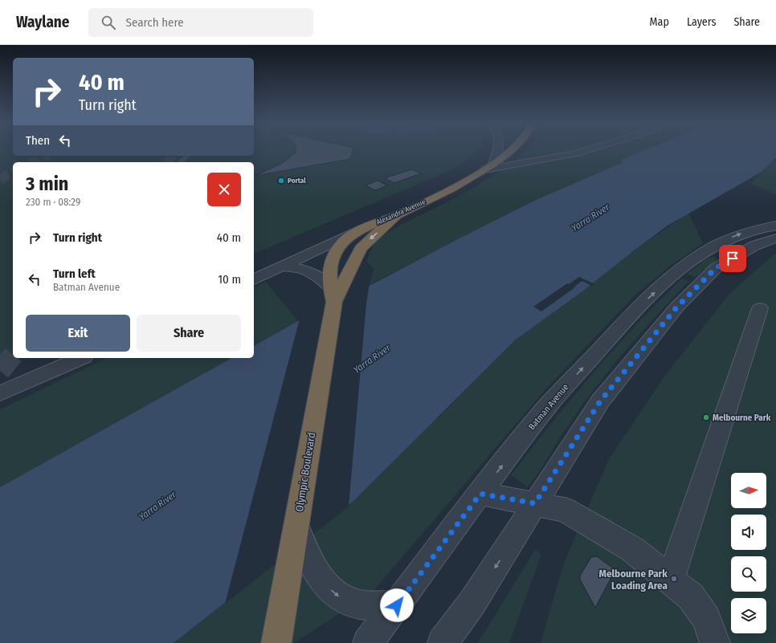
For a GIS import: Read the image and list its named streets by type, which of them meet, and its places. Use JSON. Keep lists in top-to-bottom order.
{
  "streets": {
    "highway": ["Alexandra Avenue", "Olympic Boulevard"],
    "street": ["Batman Avenue"]
  },
  "crossings": [
    ["Alexandra Avenue", "Olympic Boulevard"]
  ],
  "water": ["Yarra River"],
  "places": ["Portal", "Melbourne Park", "Melbourne Park Loading Area"],
  "north": "right",
  "page": {
    "header": "Waylane",
    "search": "Search here",
    "nav": ["Map", "Layers", "Share"],
    "turn": ["40 m", "Turn right"],
    "then": "Then",
    "heading": ["3 min", "230 m · 08:29"],
    "list": [
      {
        "name": "Turn right",
        "value": "40 m"
      },
      {
        "name": "Turn left",
        "note": "Batman Avenue",
        "value": "10 m"
      }
    ],
    "buttons": ["Exit", "Share"]
  }
}
